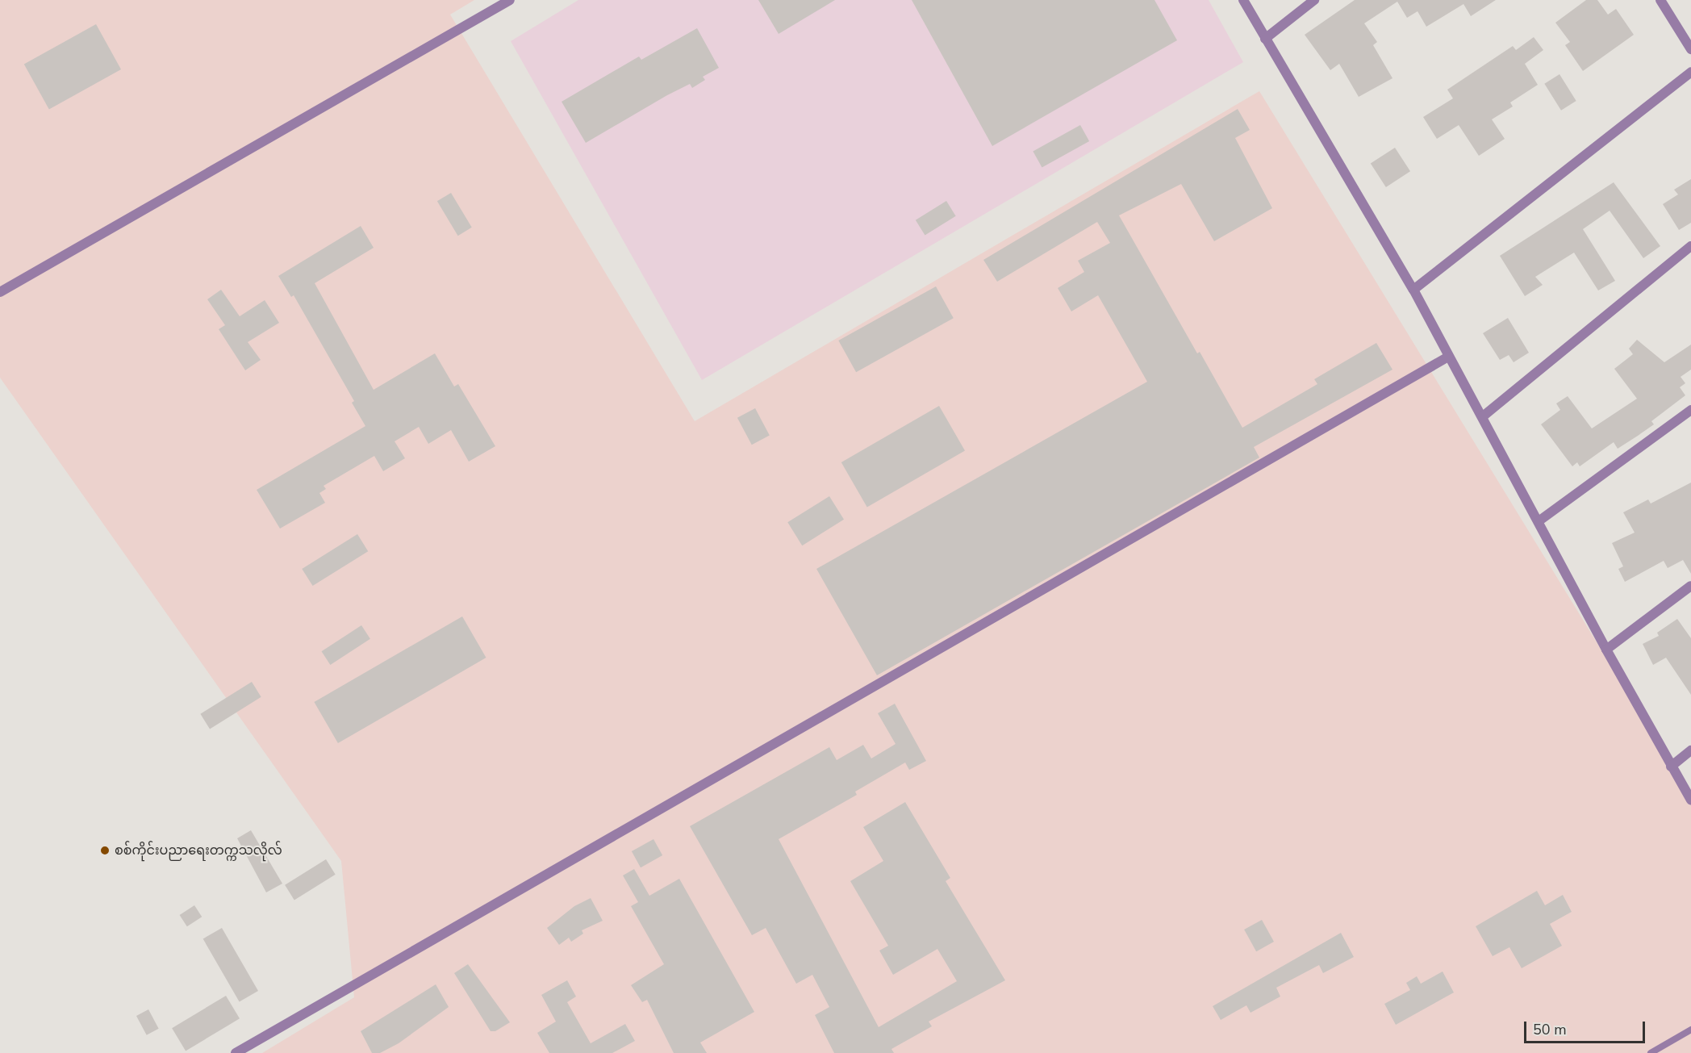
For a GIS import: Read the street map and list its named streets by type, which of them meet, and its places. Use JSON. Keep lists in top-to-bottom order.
{
  "places": ["စစ်ကိုင်းပညာရေးတက္ကသလိုလ်"],
  "scale_bar": "50 m"
}
